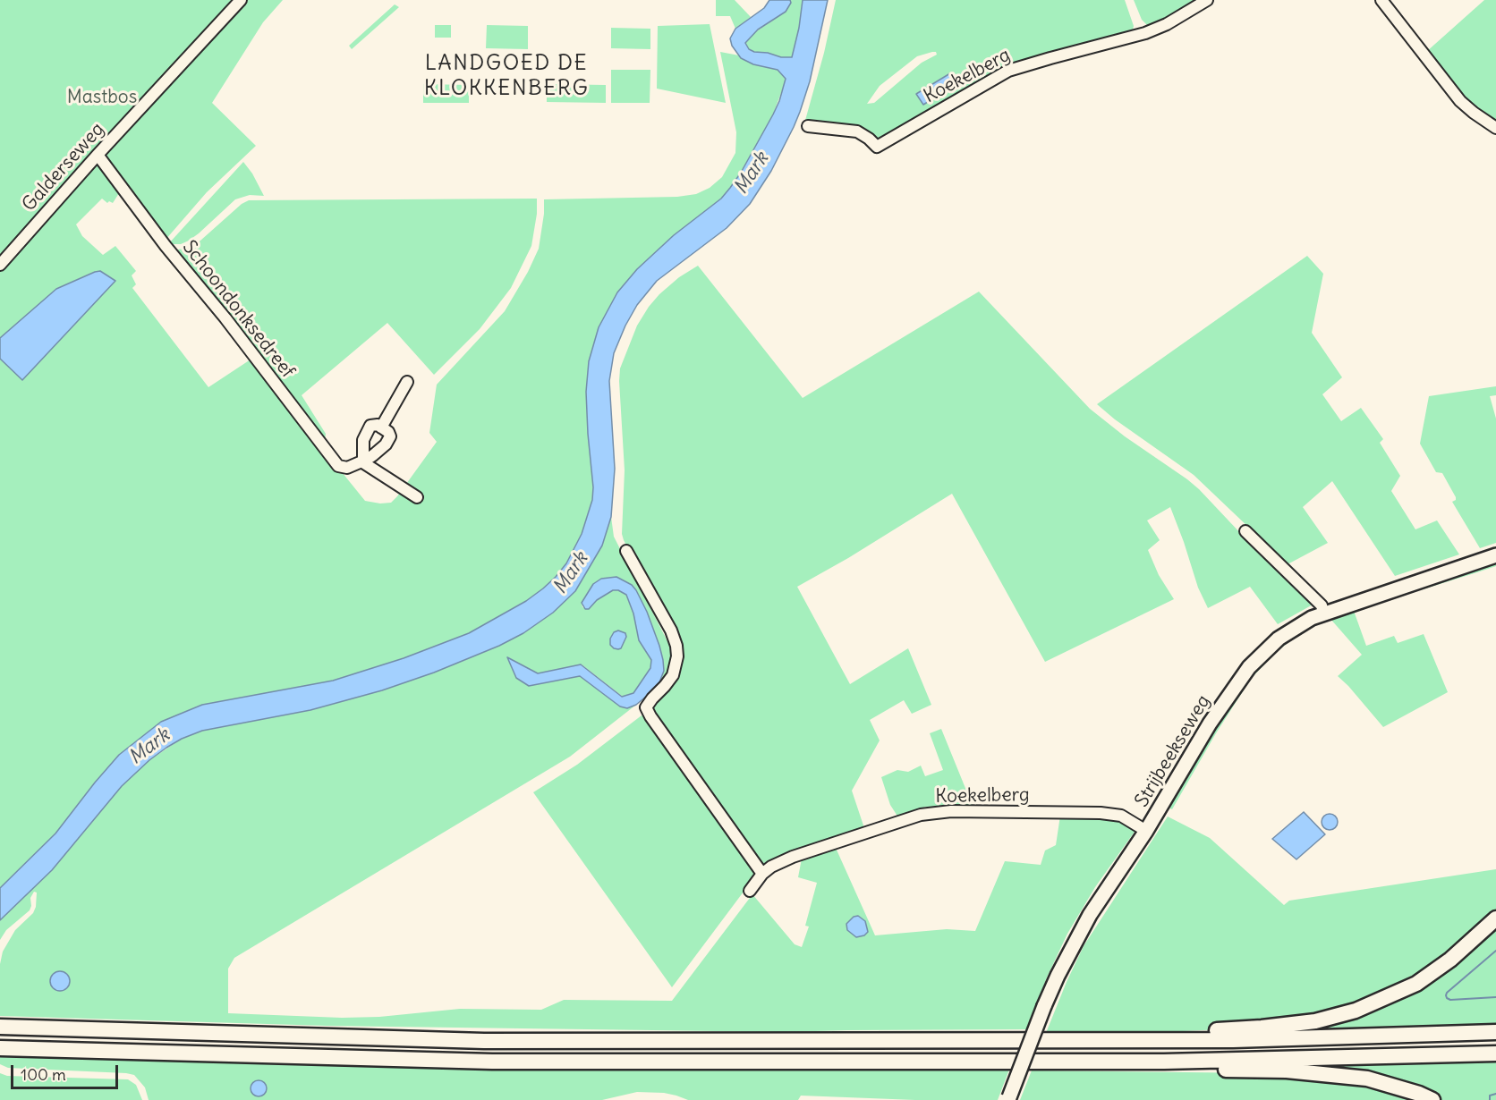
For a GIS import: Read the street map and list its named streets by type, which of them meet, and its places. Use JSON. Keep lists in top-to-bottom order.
{
  "streets": {
    "main road": ["Strijbeekseweg"],
    "street": ["Koekelberg", "Galderseweg", "Schoondonksedreef"]
  },
  "crossings": [
    ["Koekelberg", "Strijbeekseweg"],
    ["Galderseweg", "Schoondonksedreef"]
  ],
  "districts": ["LANDGOED DE KLOKKENBERG"],
  "water": ["Mark"],
  "parks": ["Mastbos"],
  "scale_bar": "100 m"
}
